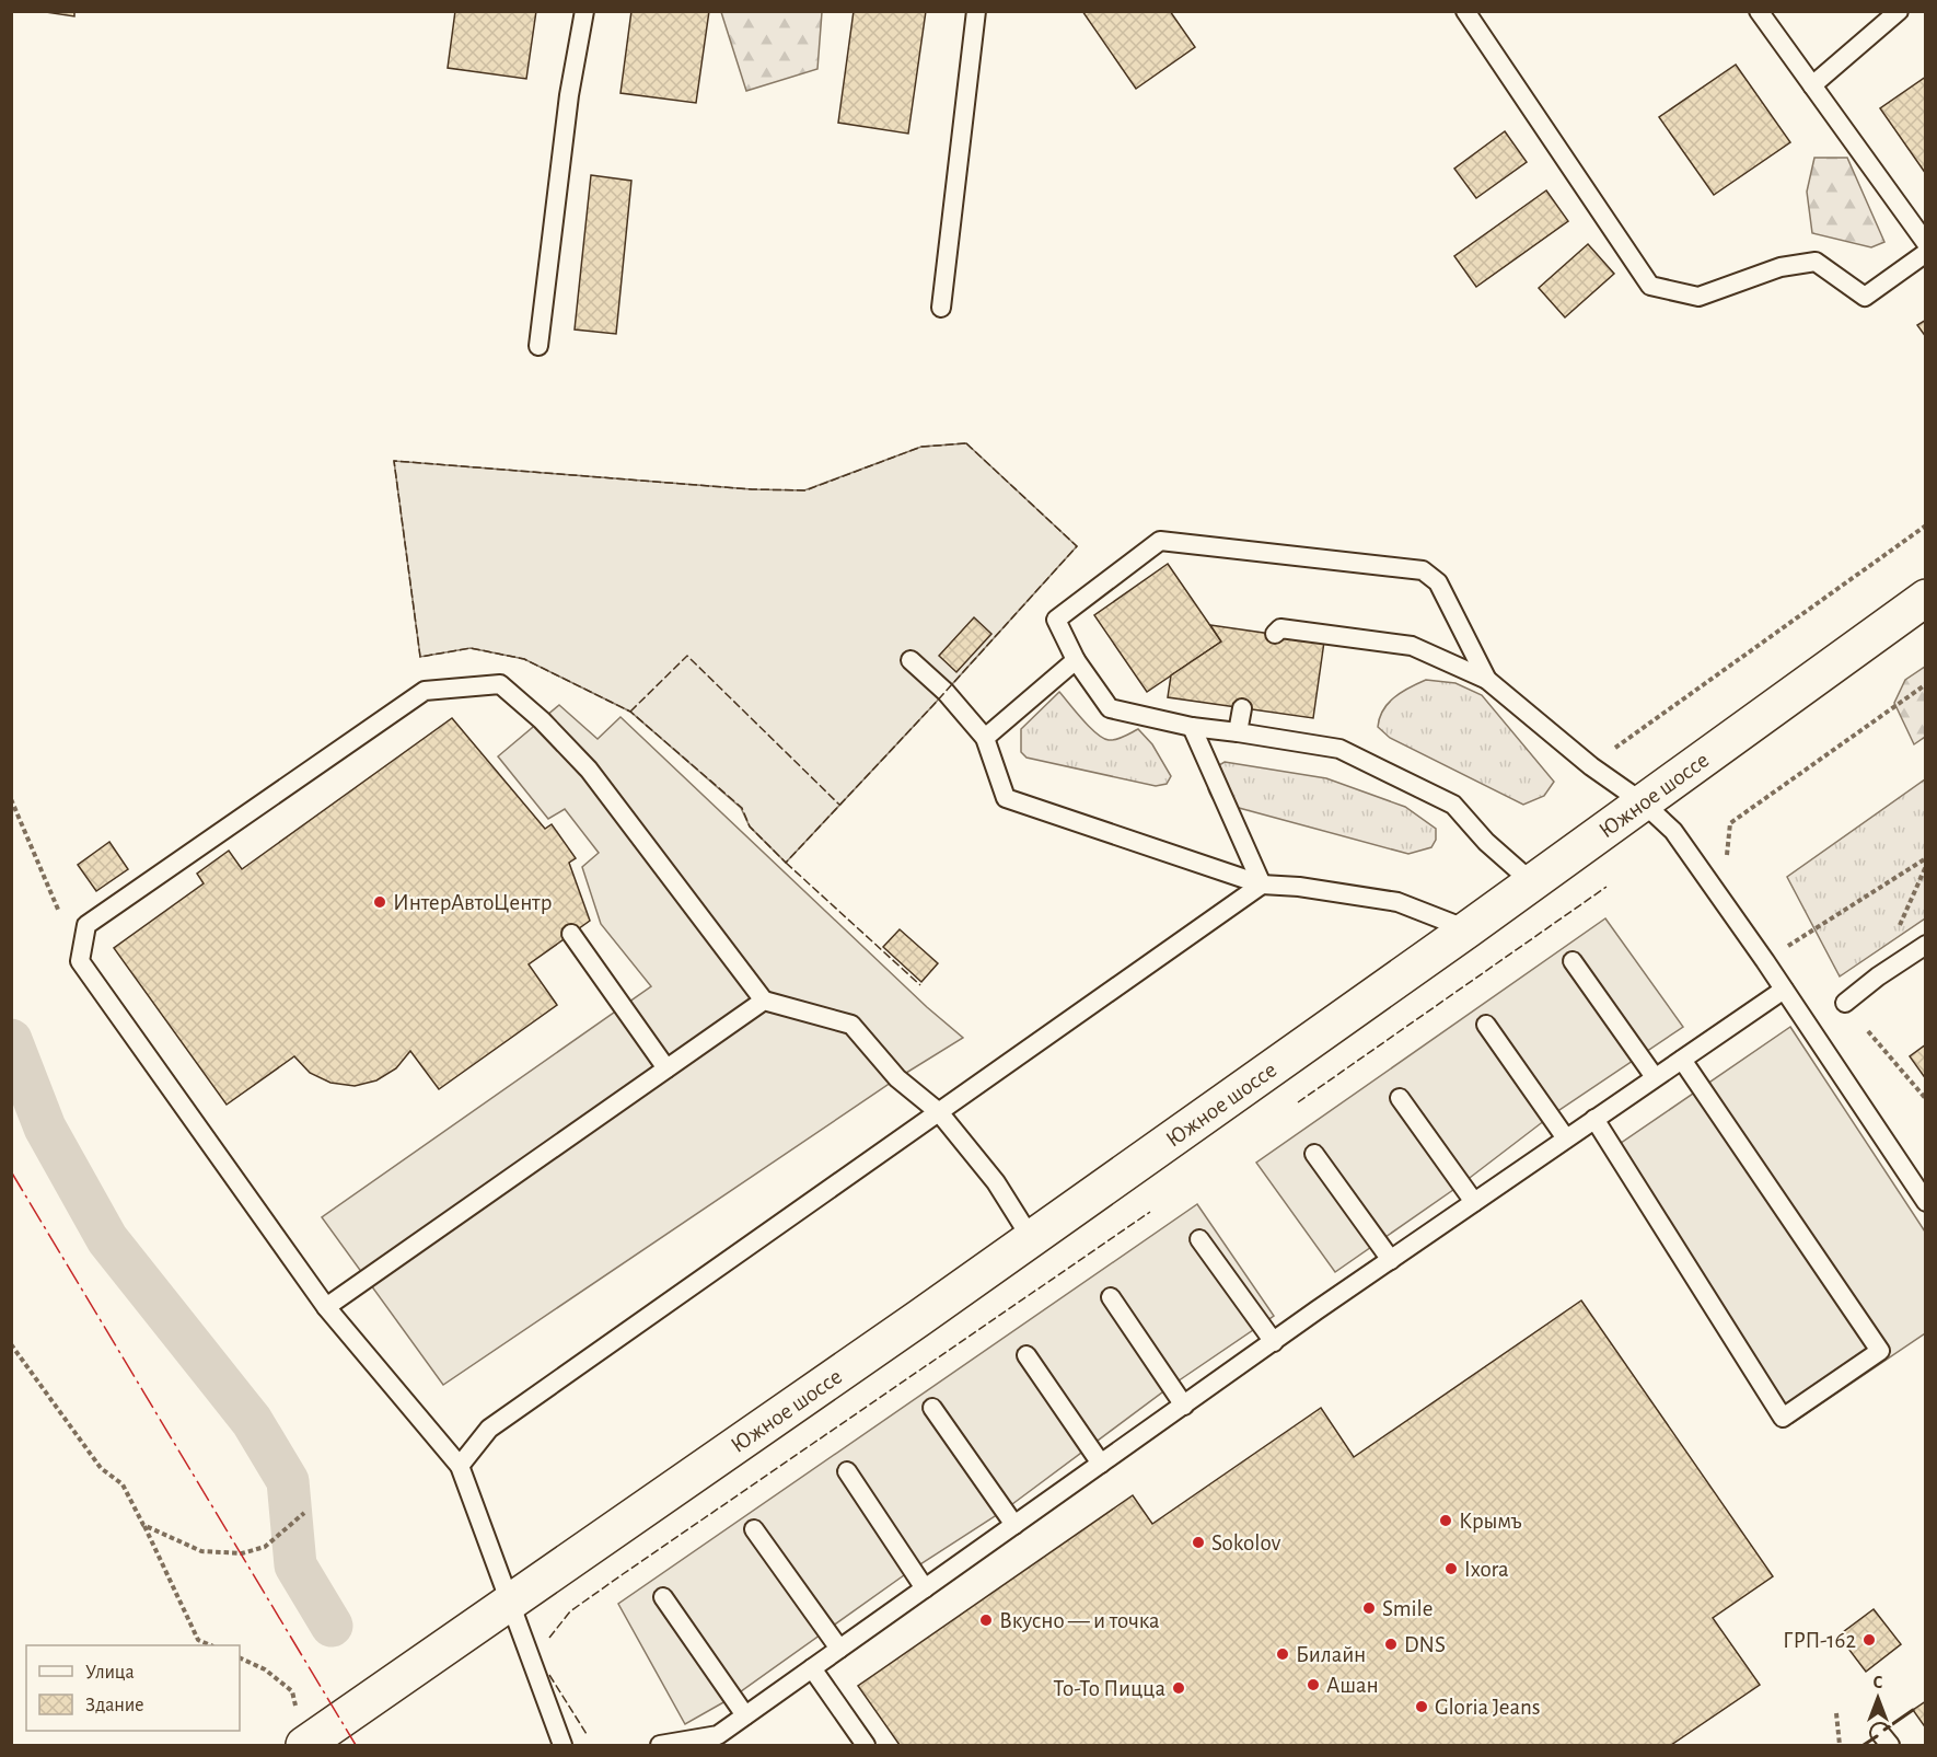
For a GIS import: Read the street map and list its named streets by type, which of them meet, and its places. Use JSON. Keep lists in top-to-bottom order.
{
  "streets": {
    "main road": ["Южное шоссе"]
  },
  "places": [
    "ИнтерАвтоЦентр",
    "Крымъ",
    "Sokolov",
    "Ixora",
    "Smile",
    "Вкусно — и точка",
    "ГРП-162",
    "DNS",
    "Билайн",
    "Ашан",
    "То-То Пицца",
    "Gloria Jeans"
  ],
  "legend": ["Улица", "Здание"],
  "north": "top"
}
